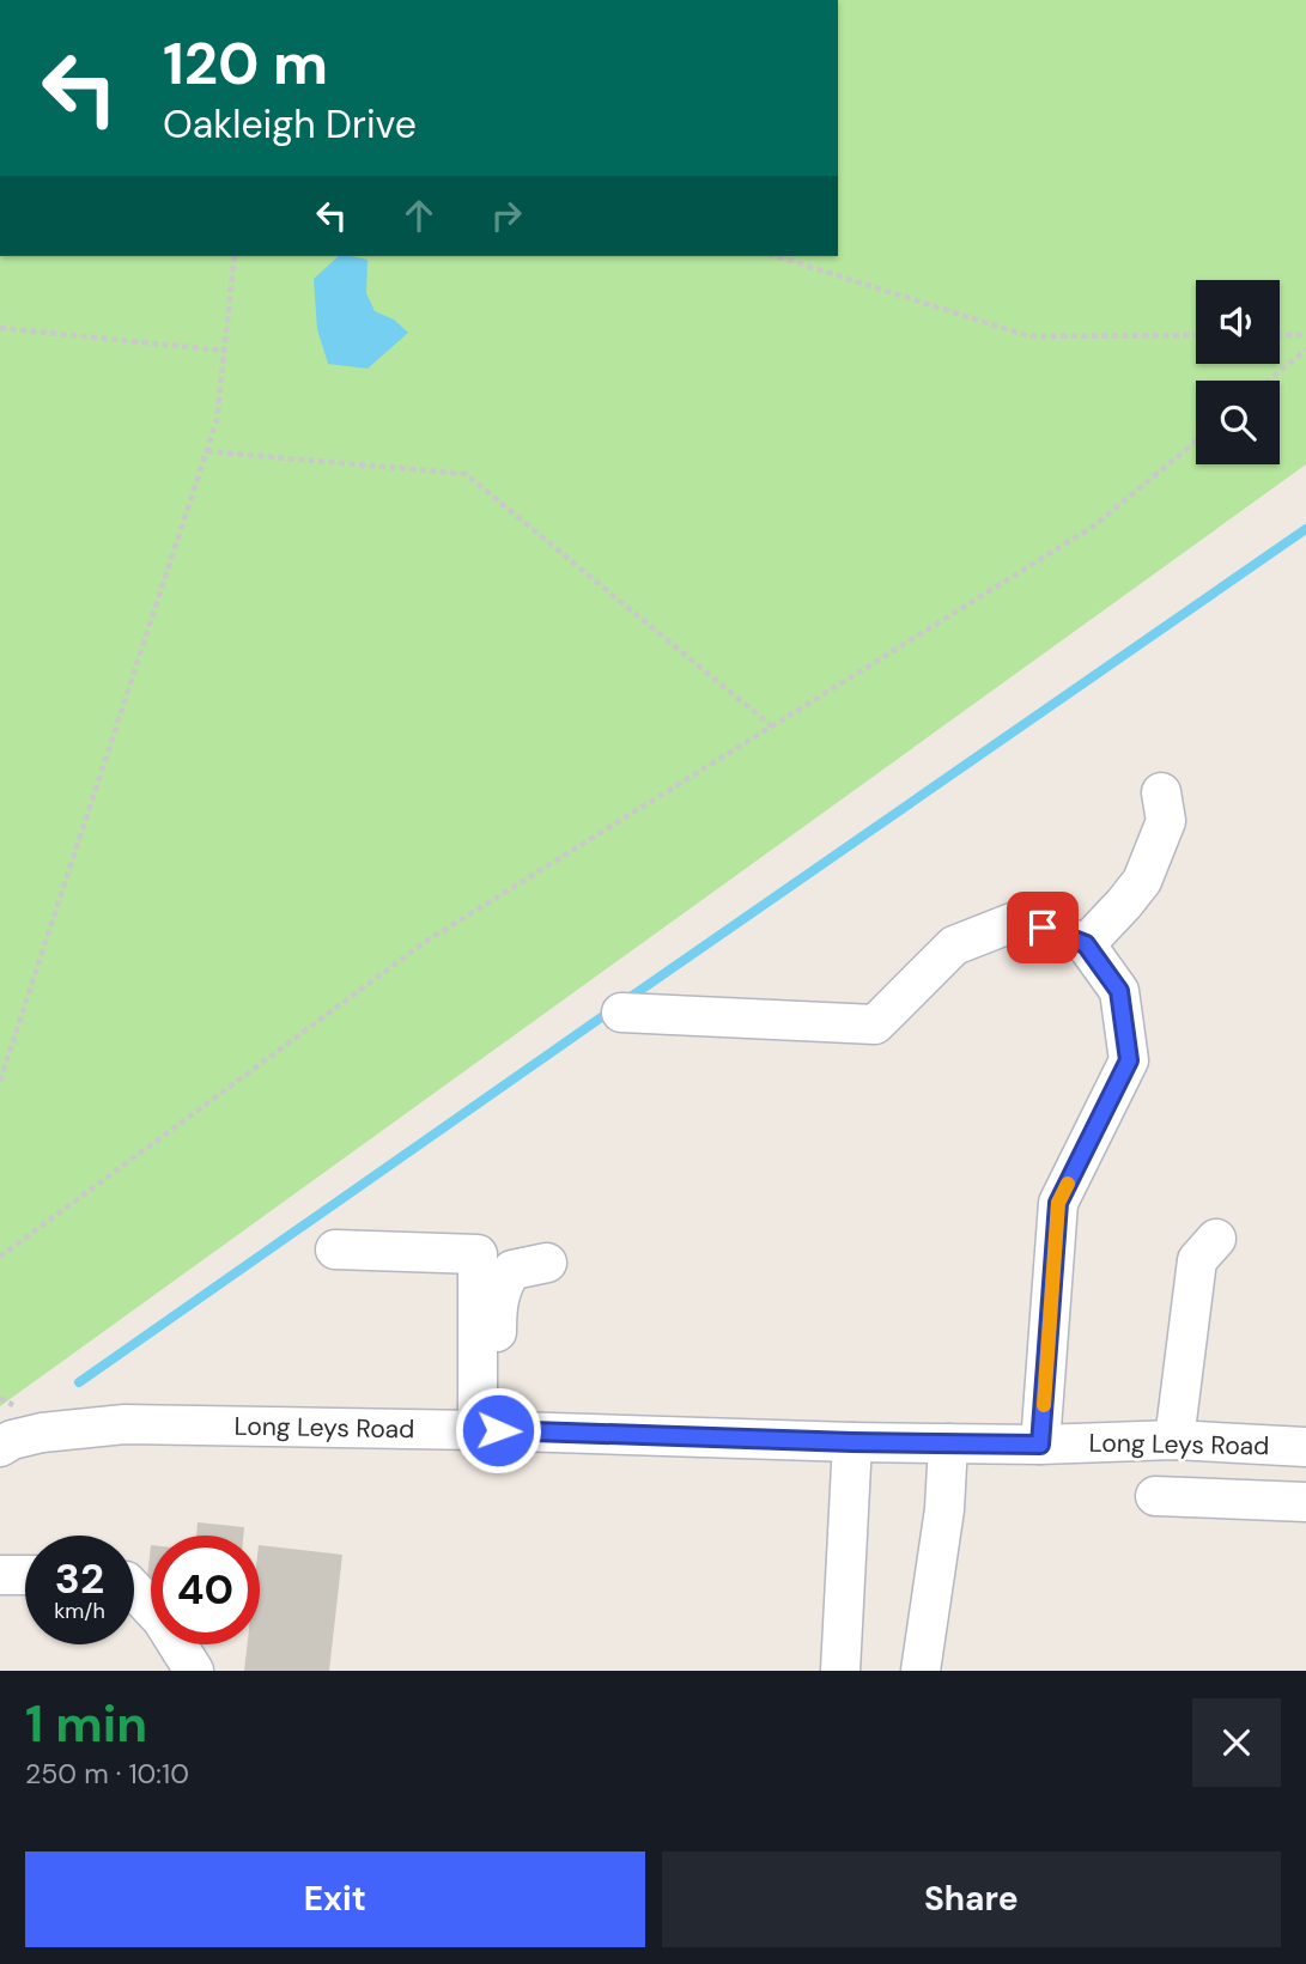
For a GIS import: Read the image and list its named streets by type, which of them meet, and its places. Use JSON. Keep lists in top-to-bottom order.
{
  "streets": {
    "street": ["Long Leys Road"]
  },
  "page": {
    "turn": ["120 m", "Oakleigh Drive"],
    "speed": "32 km/h",
    "limit": "40",
    "heading": ["1 min", "250 m · 10:10"],
    "buttons": ["Exit", "Share"]
  }
}
